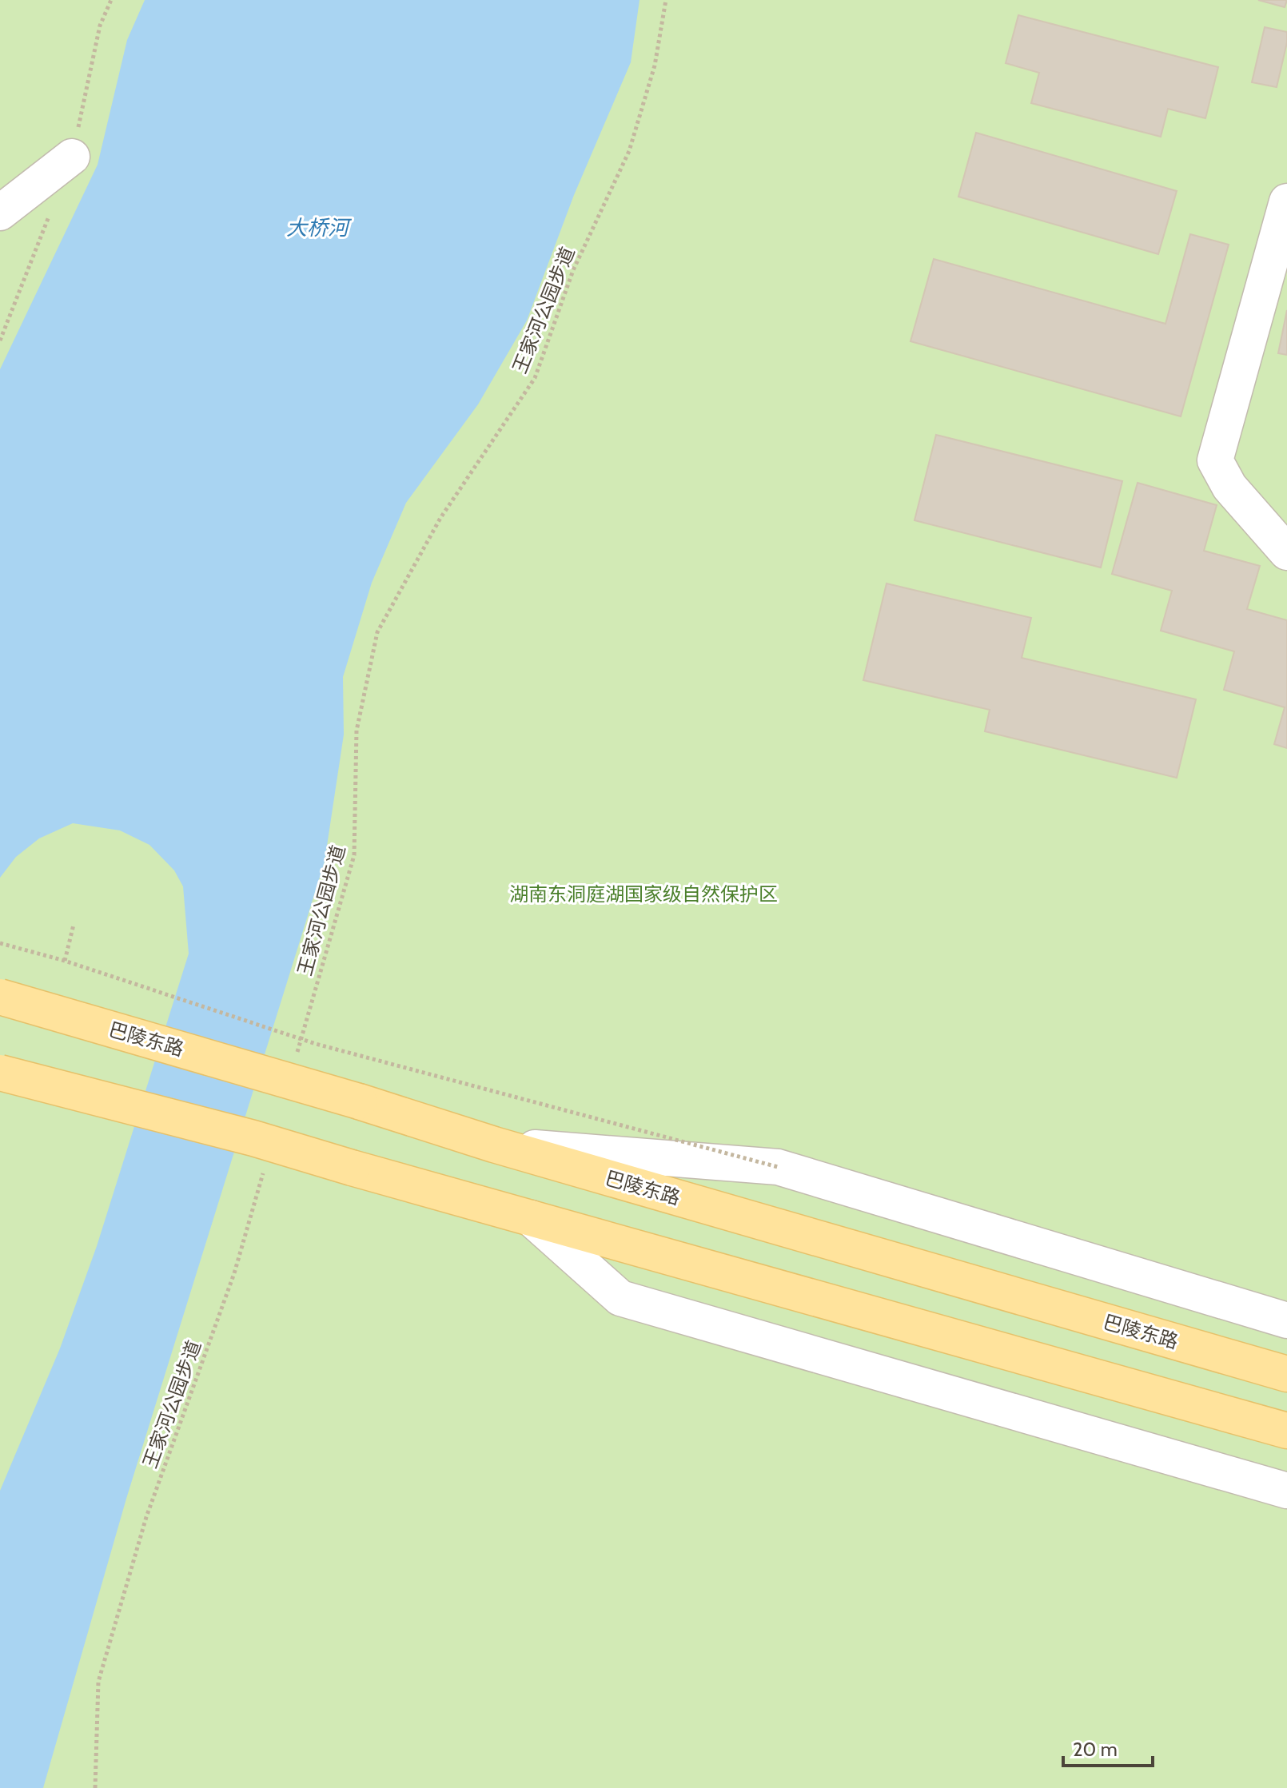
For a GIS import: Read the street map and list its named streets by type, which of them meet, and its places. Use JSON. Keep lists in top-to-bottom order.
{
  "streets": {
    "main road": ["巴陵东路"],
    "path": ["王家河公园步道"]
  },
  "water": ["大桥河"],
  "parks": ["湖南东洞庭湖国家级自然保护区"],
  "scale_bar": "20 m"
}
